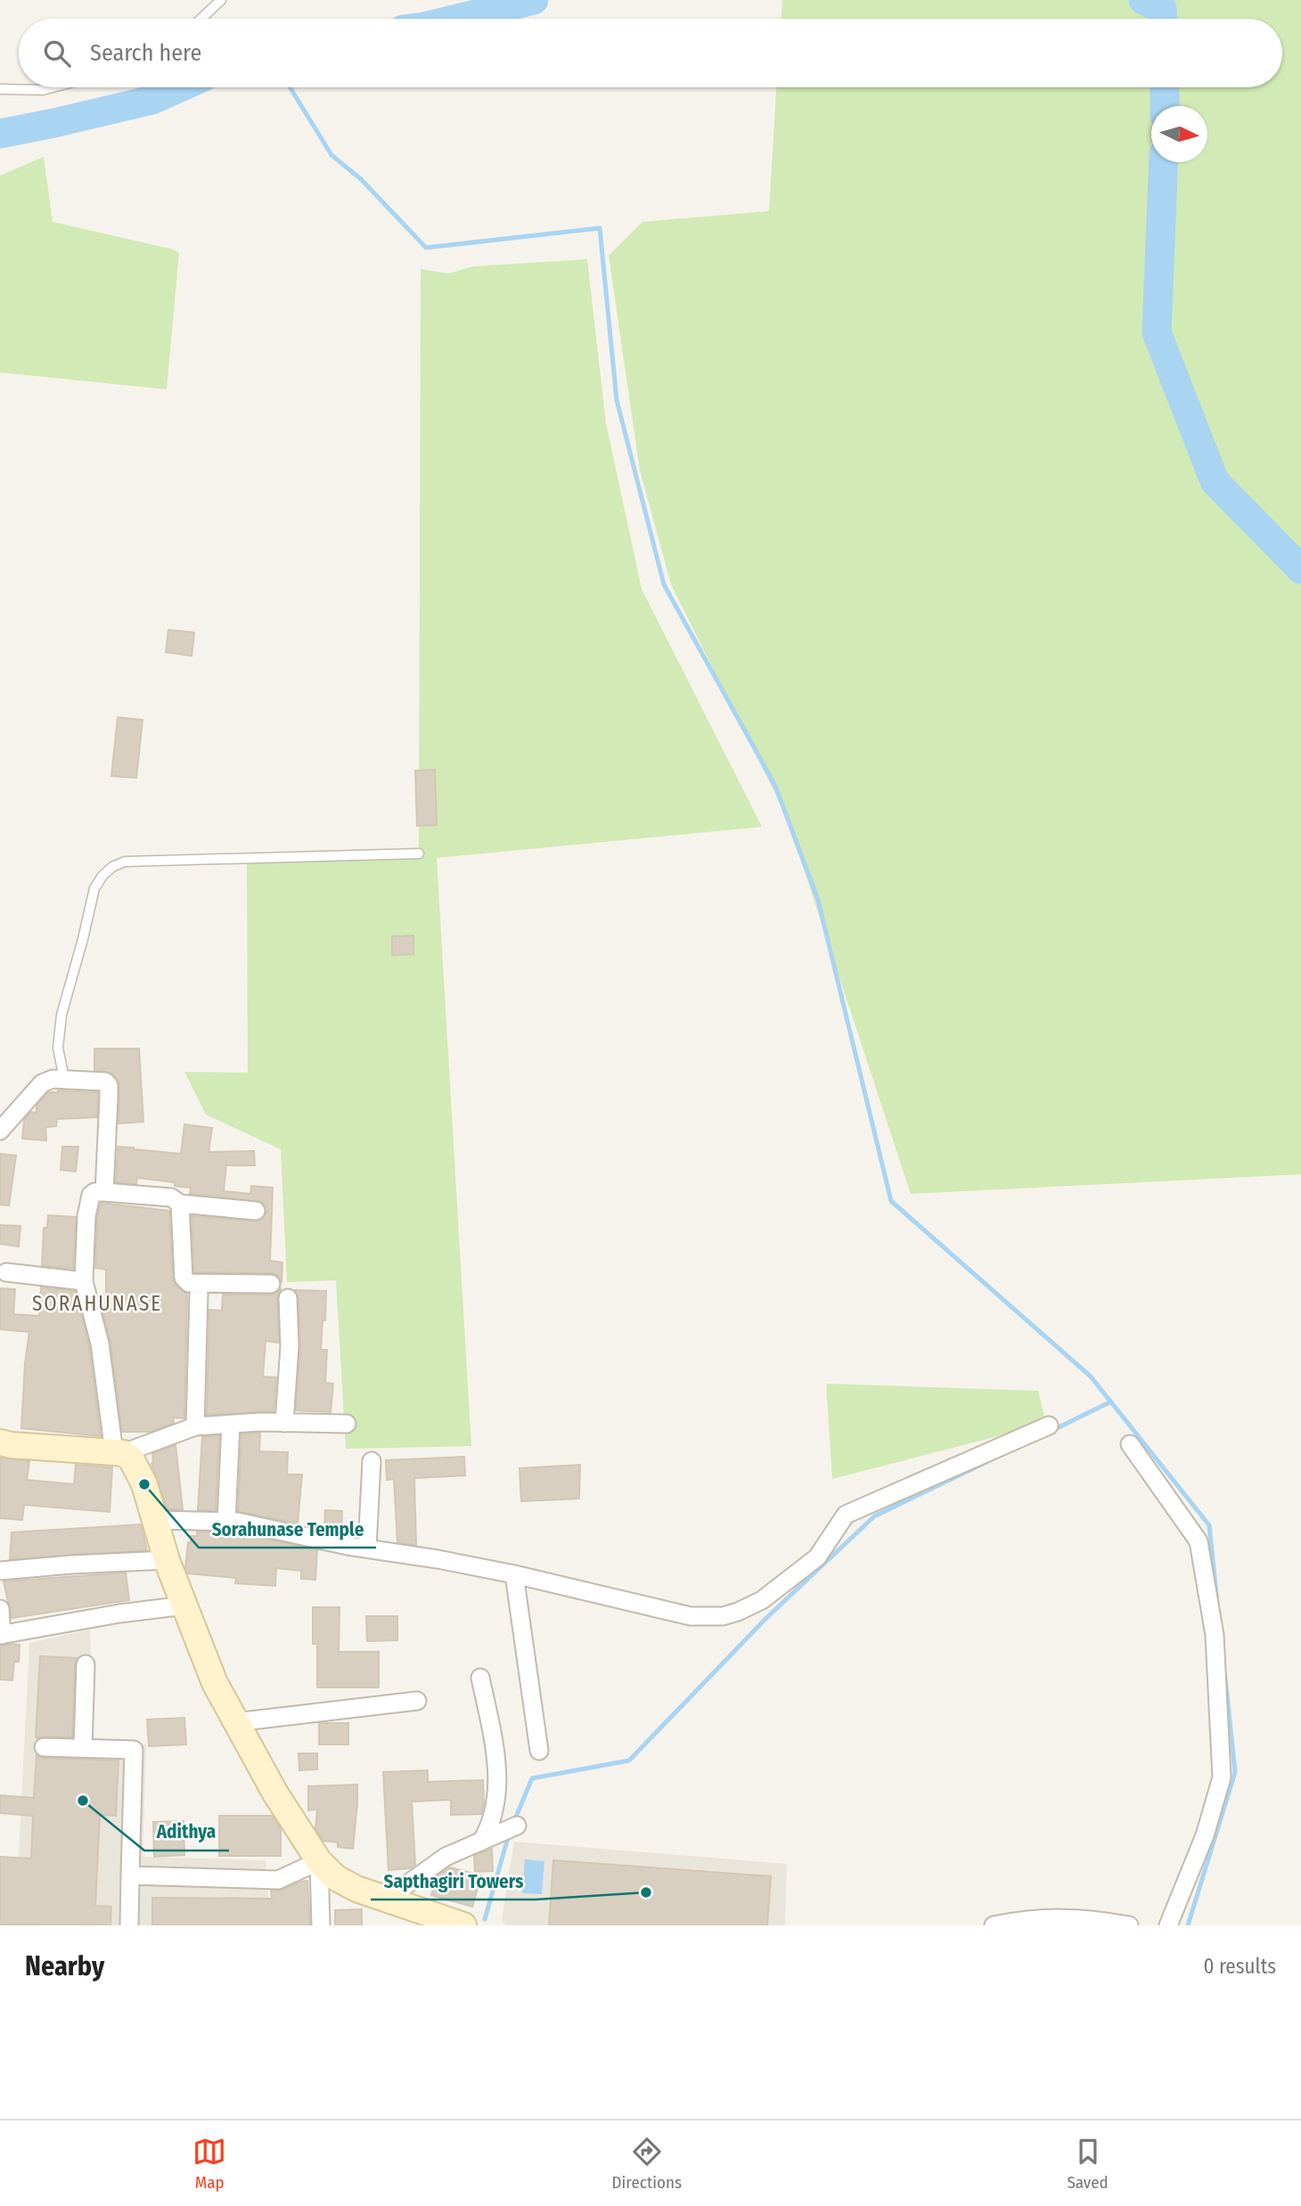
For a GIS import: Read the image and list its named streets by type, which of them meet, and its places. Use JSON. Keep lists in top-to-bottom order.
{
  "districts": ["SORAHUNASE"],
  "places": ["Sorahunase Temple", "Adithya", "Sapthagiri Towers"],
  "north": "right",
  "page": {
    "search": "Search here",
    "heading": ["Nearby", "0 results"],
    "nav": ["Map", "Directions", "Saved"]
  }
}
